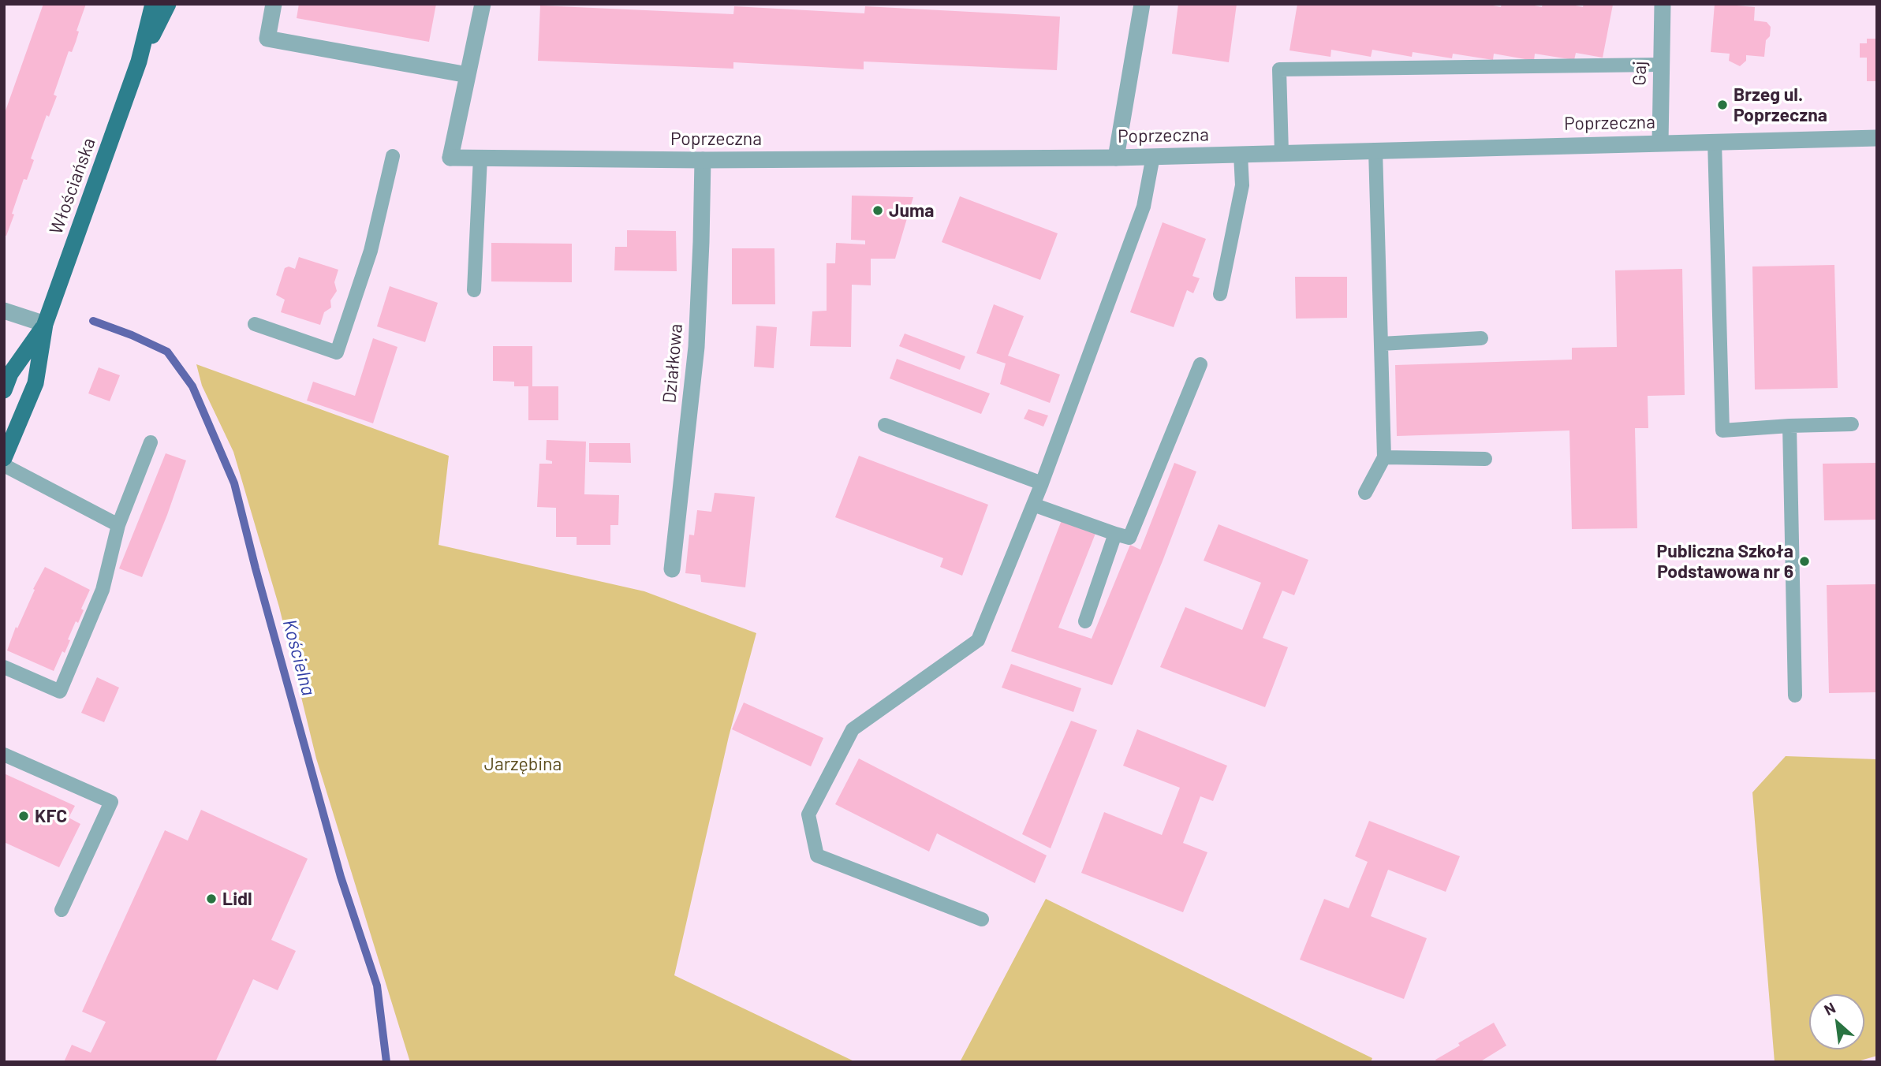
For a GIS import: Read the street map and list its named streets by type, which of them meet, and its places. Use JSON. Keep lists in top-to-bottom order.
{
  "streets": {
    "main road": ["Włościańska"],
    "street": ["Gaj", "Poprzeczna", "Działkowa"]
  },
  "crossings": [
    ["Gaj", "Poprzeczna"],
    ["Poprzeczna", "Działkowa"]
  ],
  "water": ["Kościelna"],
  "parks": ["Jarzębina"],
  "places": [
    "Brzeg ul. Poprzeczna",
    "Juma",
    "Publiczna Szkoła Podstawowa nr 6",
    "KFC",
    "Lidl"
  ],
  "north": "top left"
}
